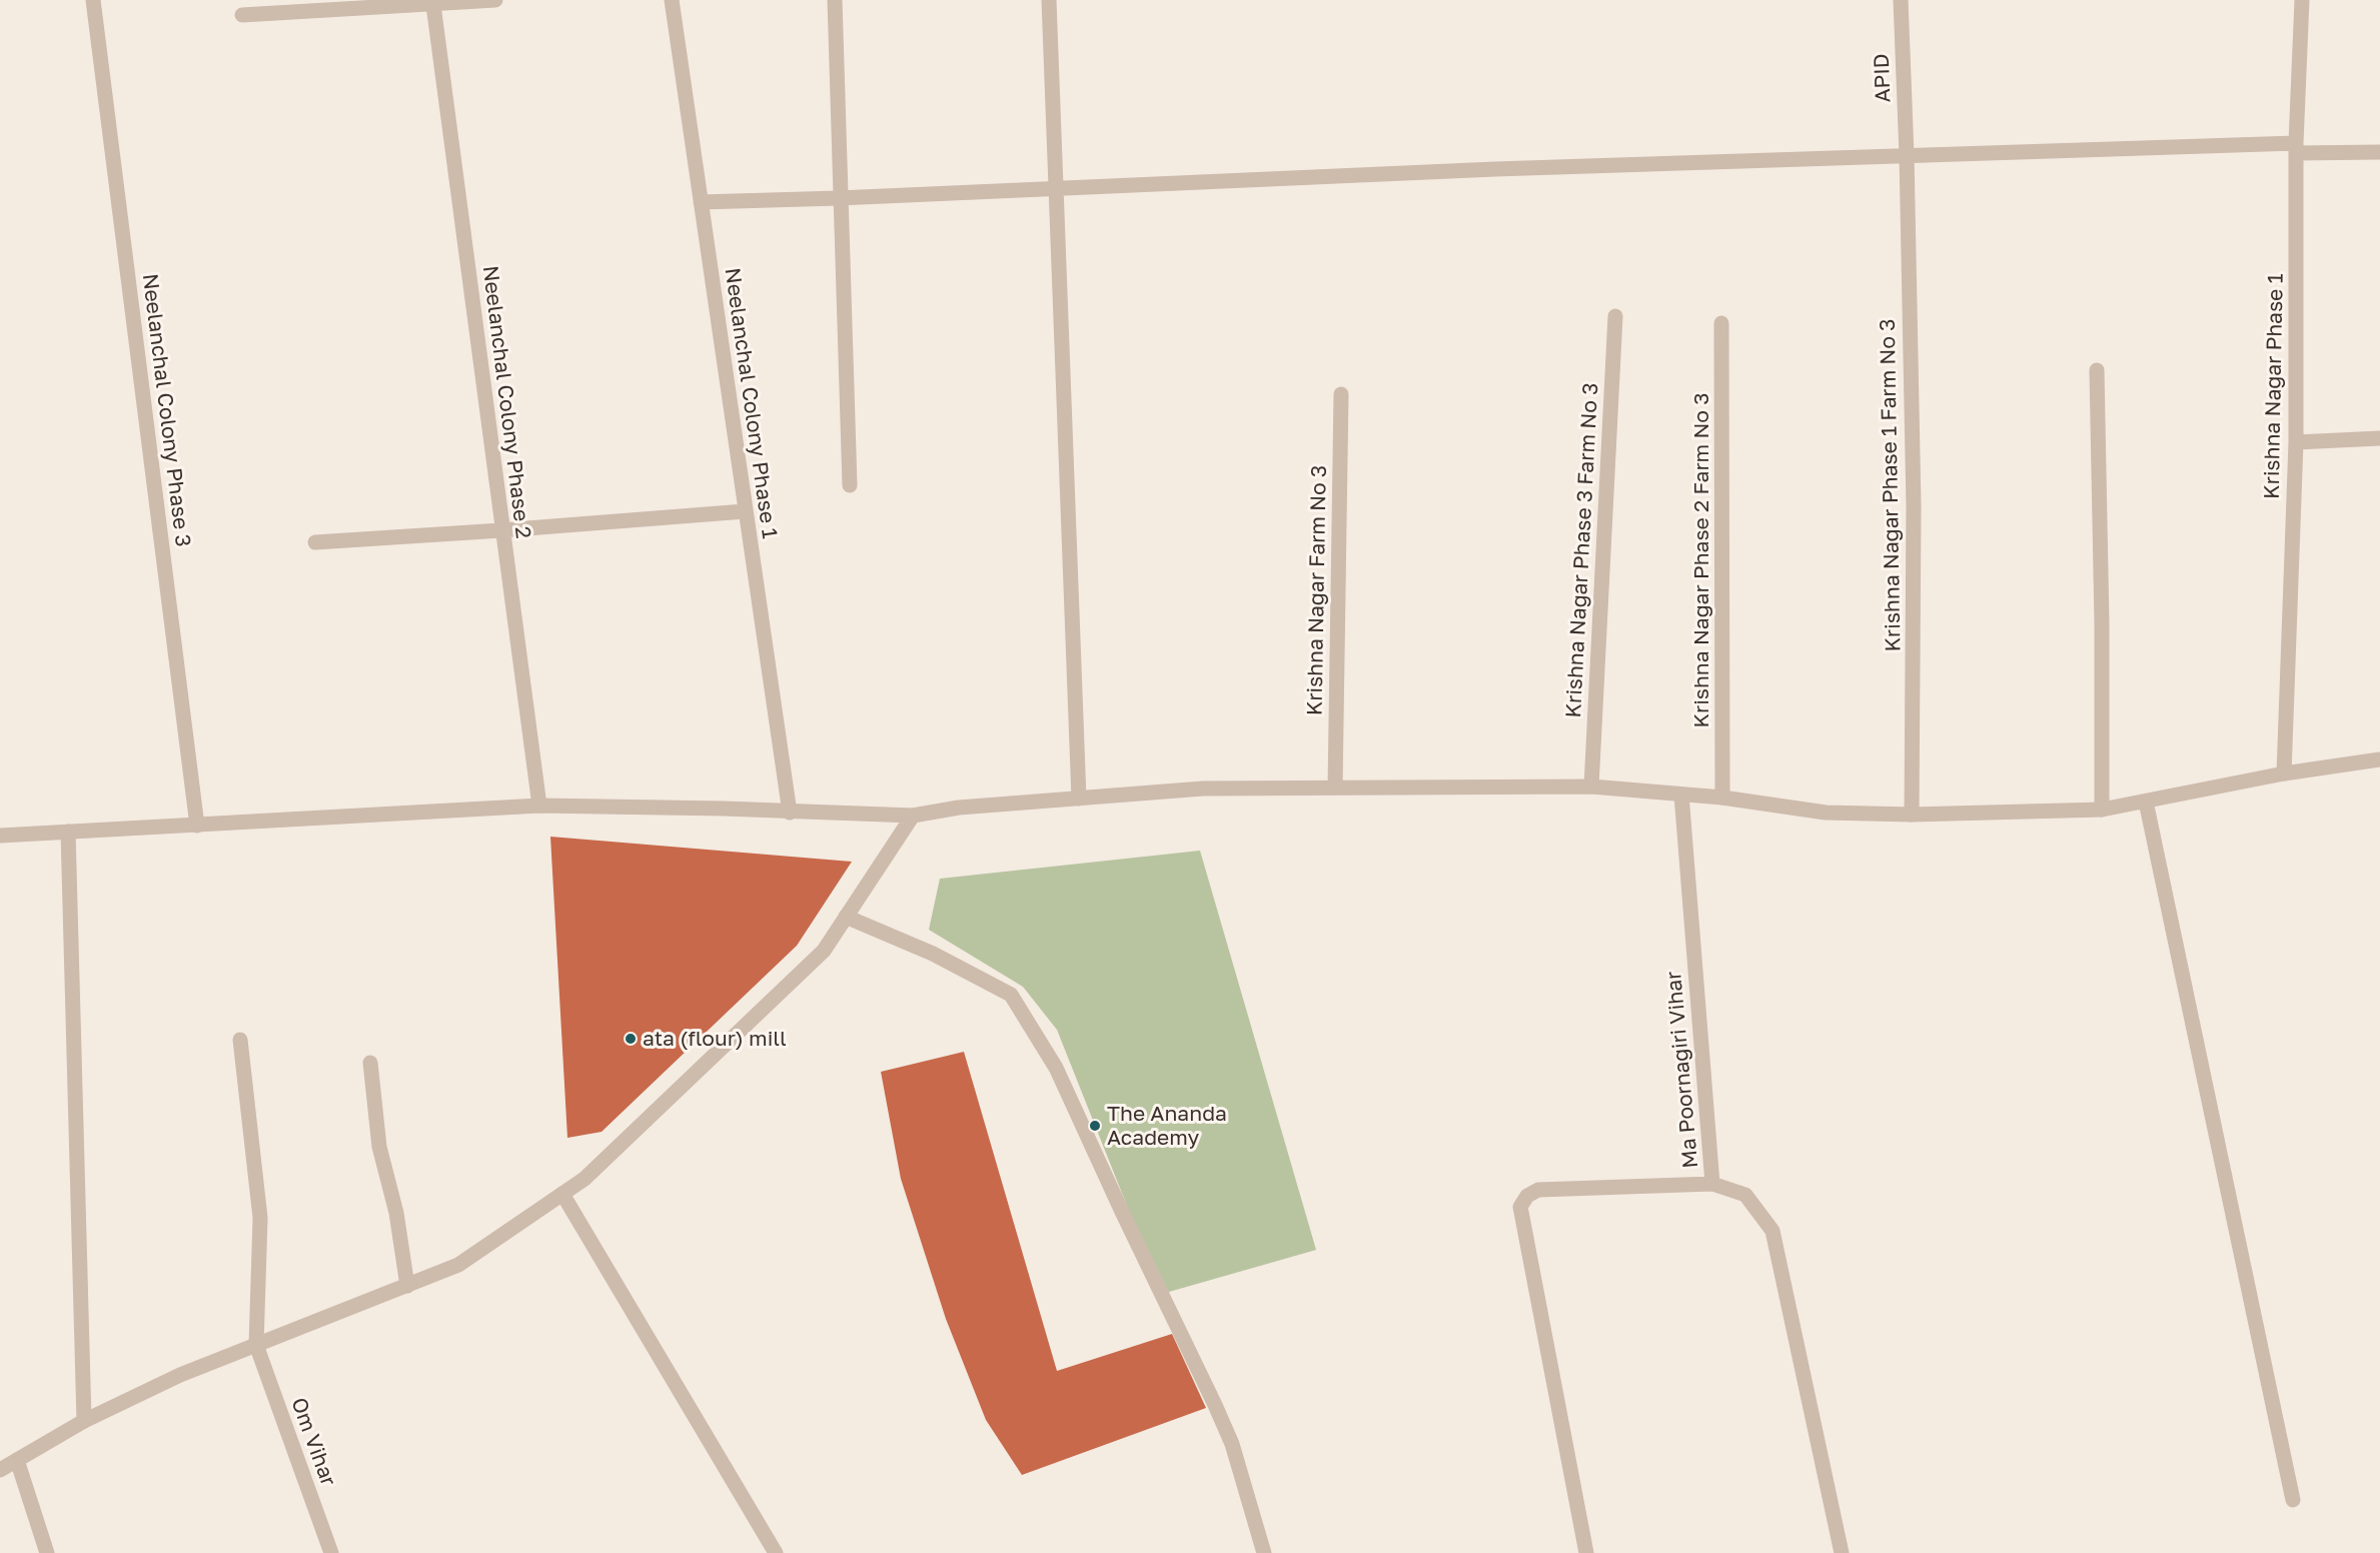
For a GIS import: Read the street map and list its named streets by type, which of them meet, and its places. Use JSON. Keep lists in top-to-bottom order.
{
  "streets": {
    "street": [
      "APID",
      "Krishna Nagar Phase 1",
      "Neelanchal Colony Phase 2",
      "Neelanchal Colony Phase 1",
      "Neelanchal Colony Phase 3",
      "Krishna Nagar Phase 1 Farm No 3",
      "Krishna Nagar Phase 3 Farm No 3",
      "Krishna Nagar Phase 2 Farm No 3",
      "Krishna Nagar Farm No 3",
      "Ma Poornagiri Vihar",
      "Om Vihar"
    ]
  },
  "crossings": [
    ["APID", "Krishna Nagar Phase 1 Farm No 3"]
  ],
  "places": ["ata (flour) mill", "The Ananda Academy"]
}
